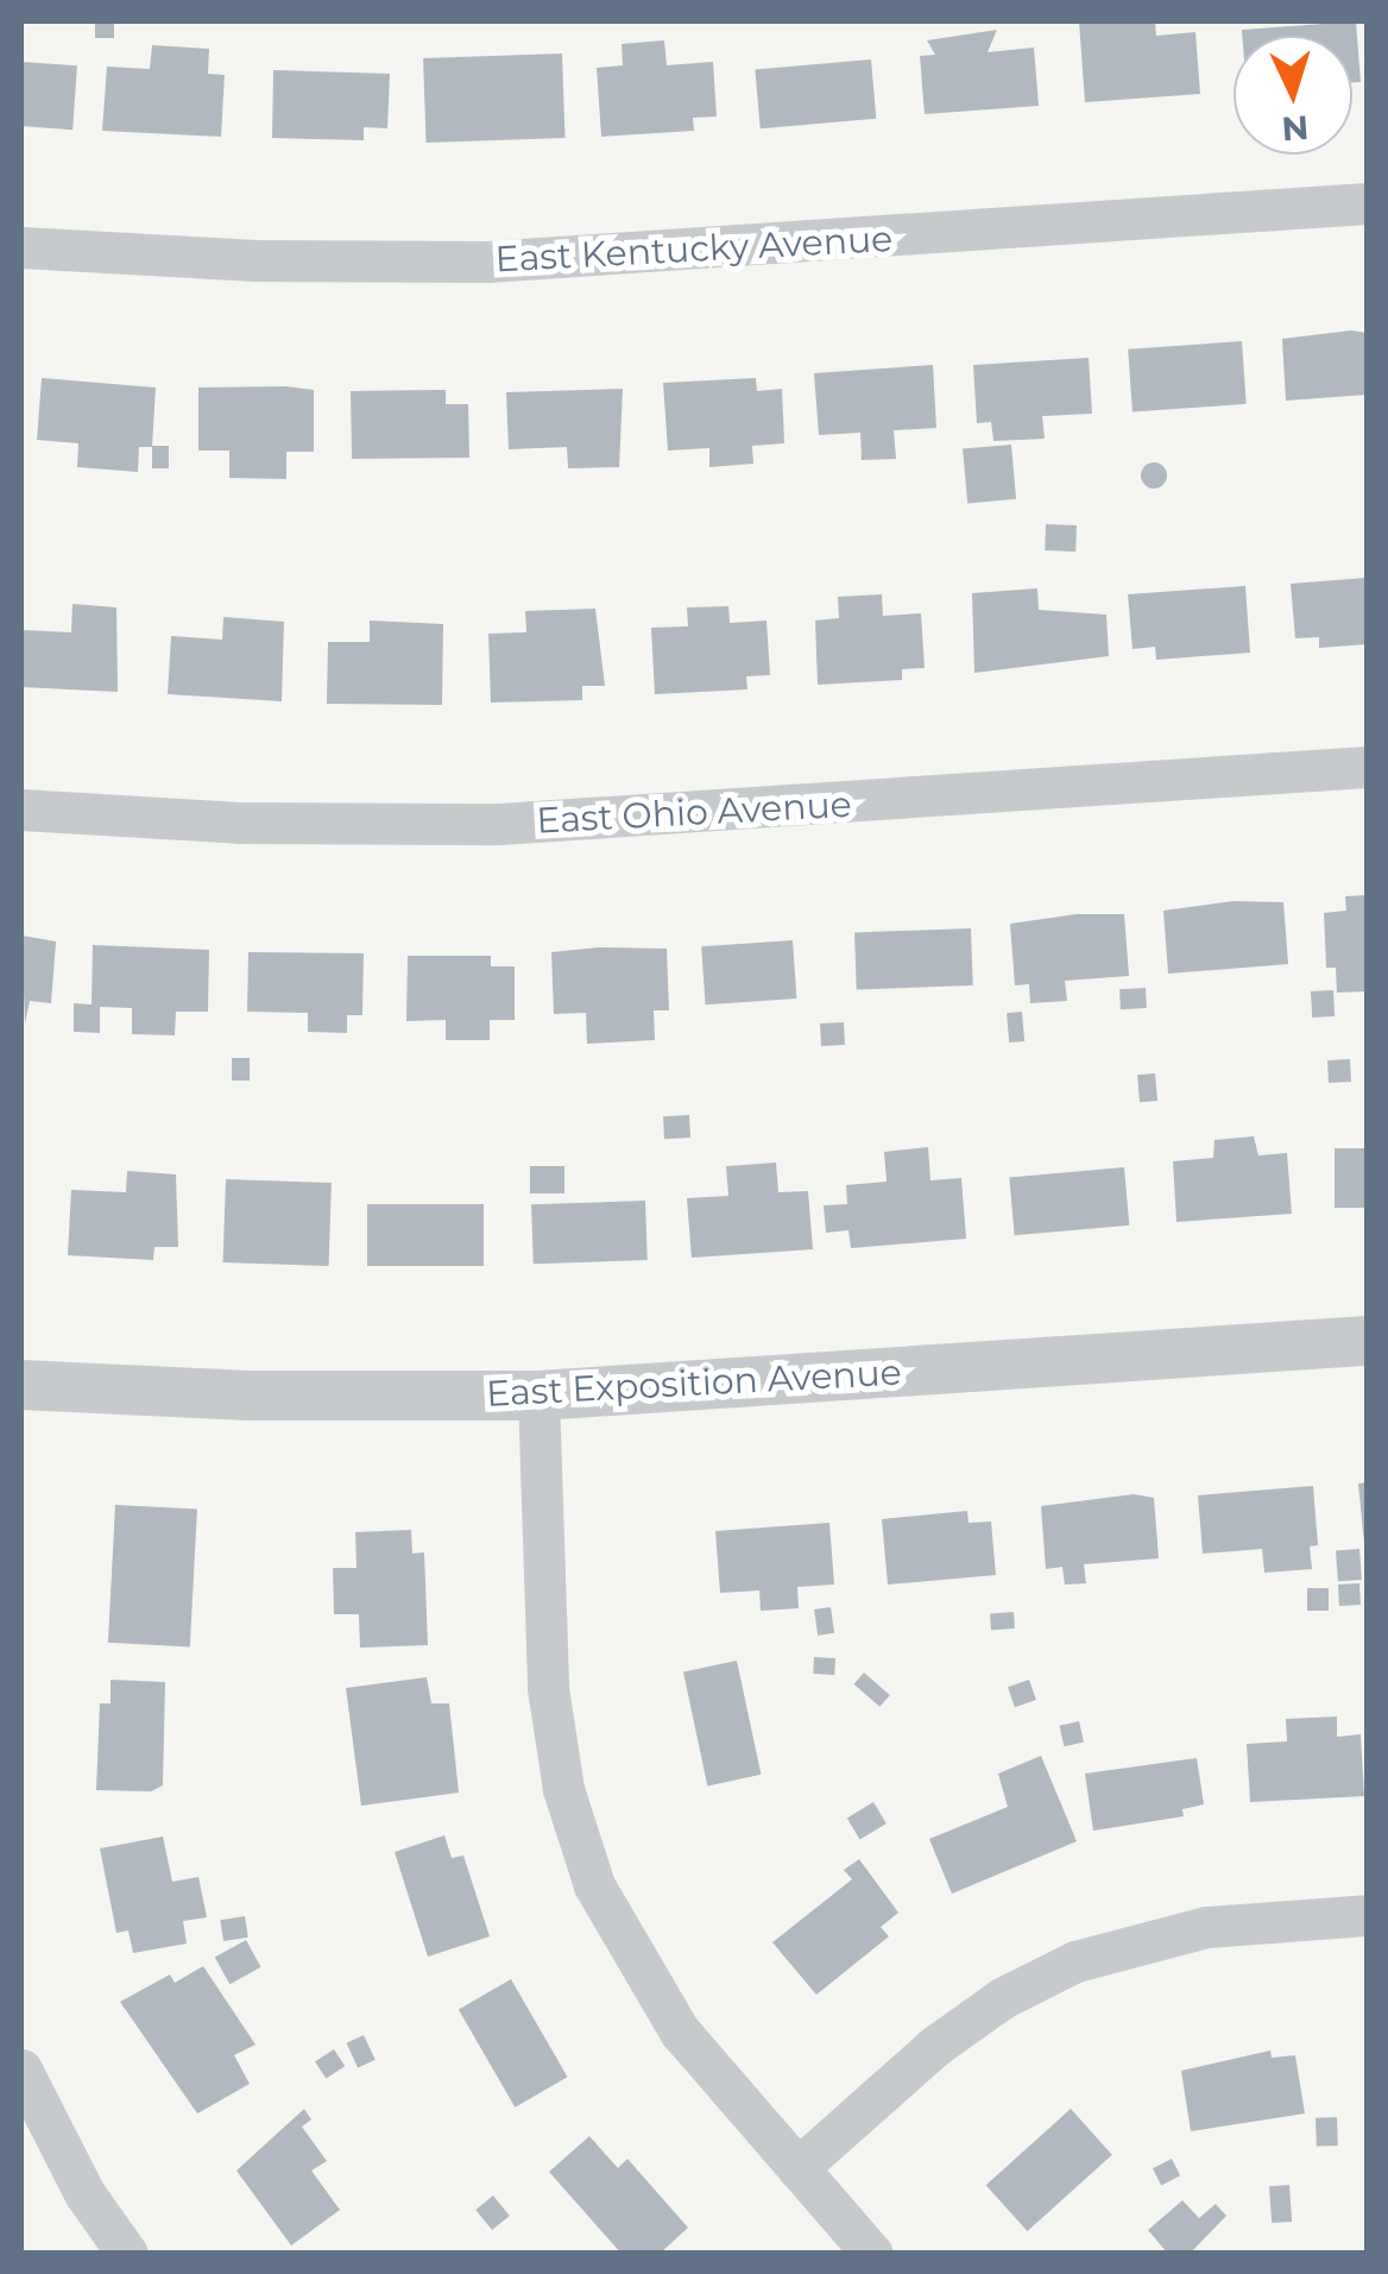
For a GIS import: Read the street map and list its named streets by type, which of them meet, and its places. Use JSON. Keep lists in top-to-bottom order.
{
  "streets": {
    "street": ["East Kentucky Avenue", "East Ohio Avenue", "East Exposition Avenue"]
  },
  "north": "bottom"
}
